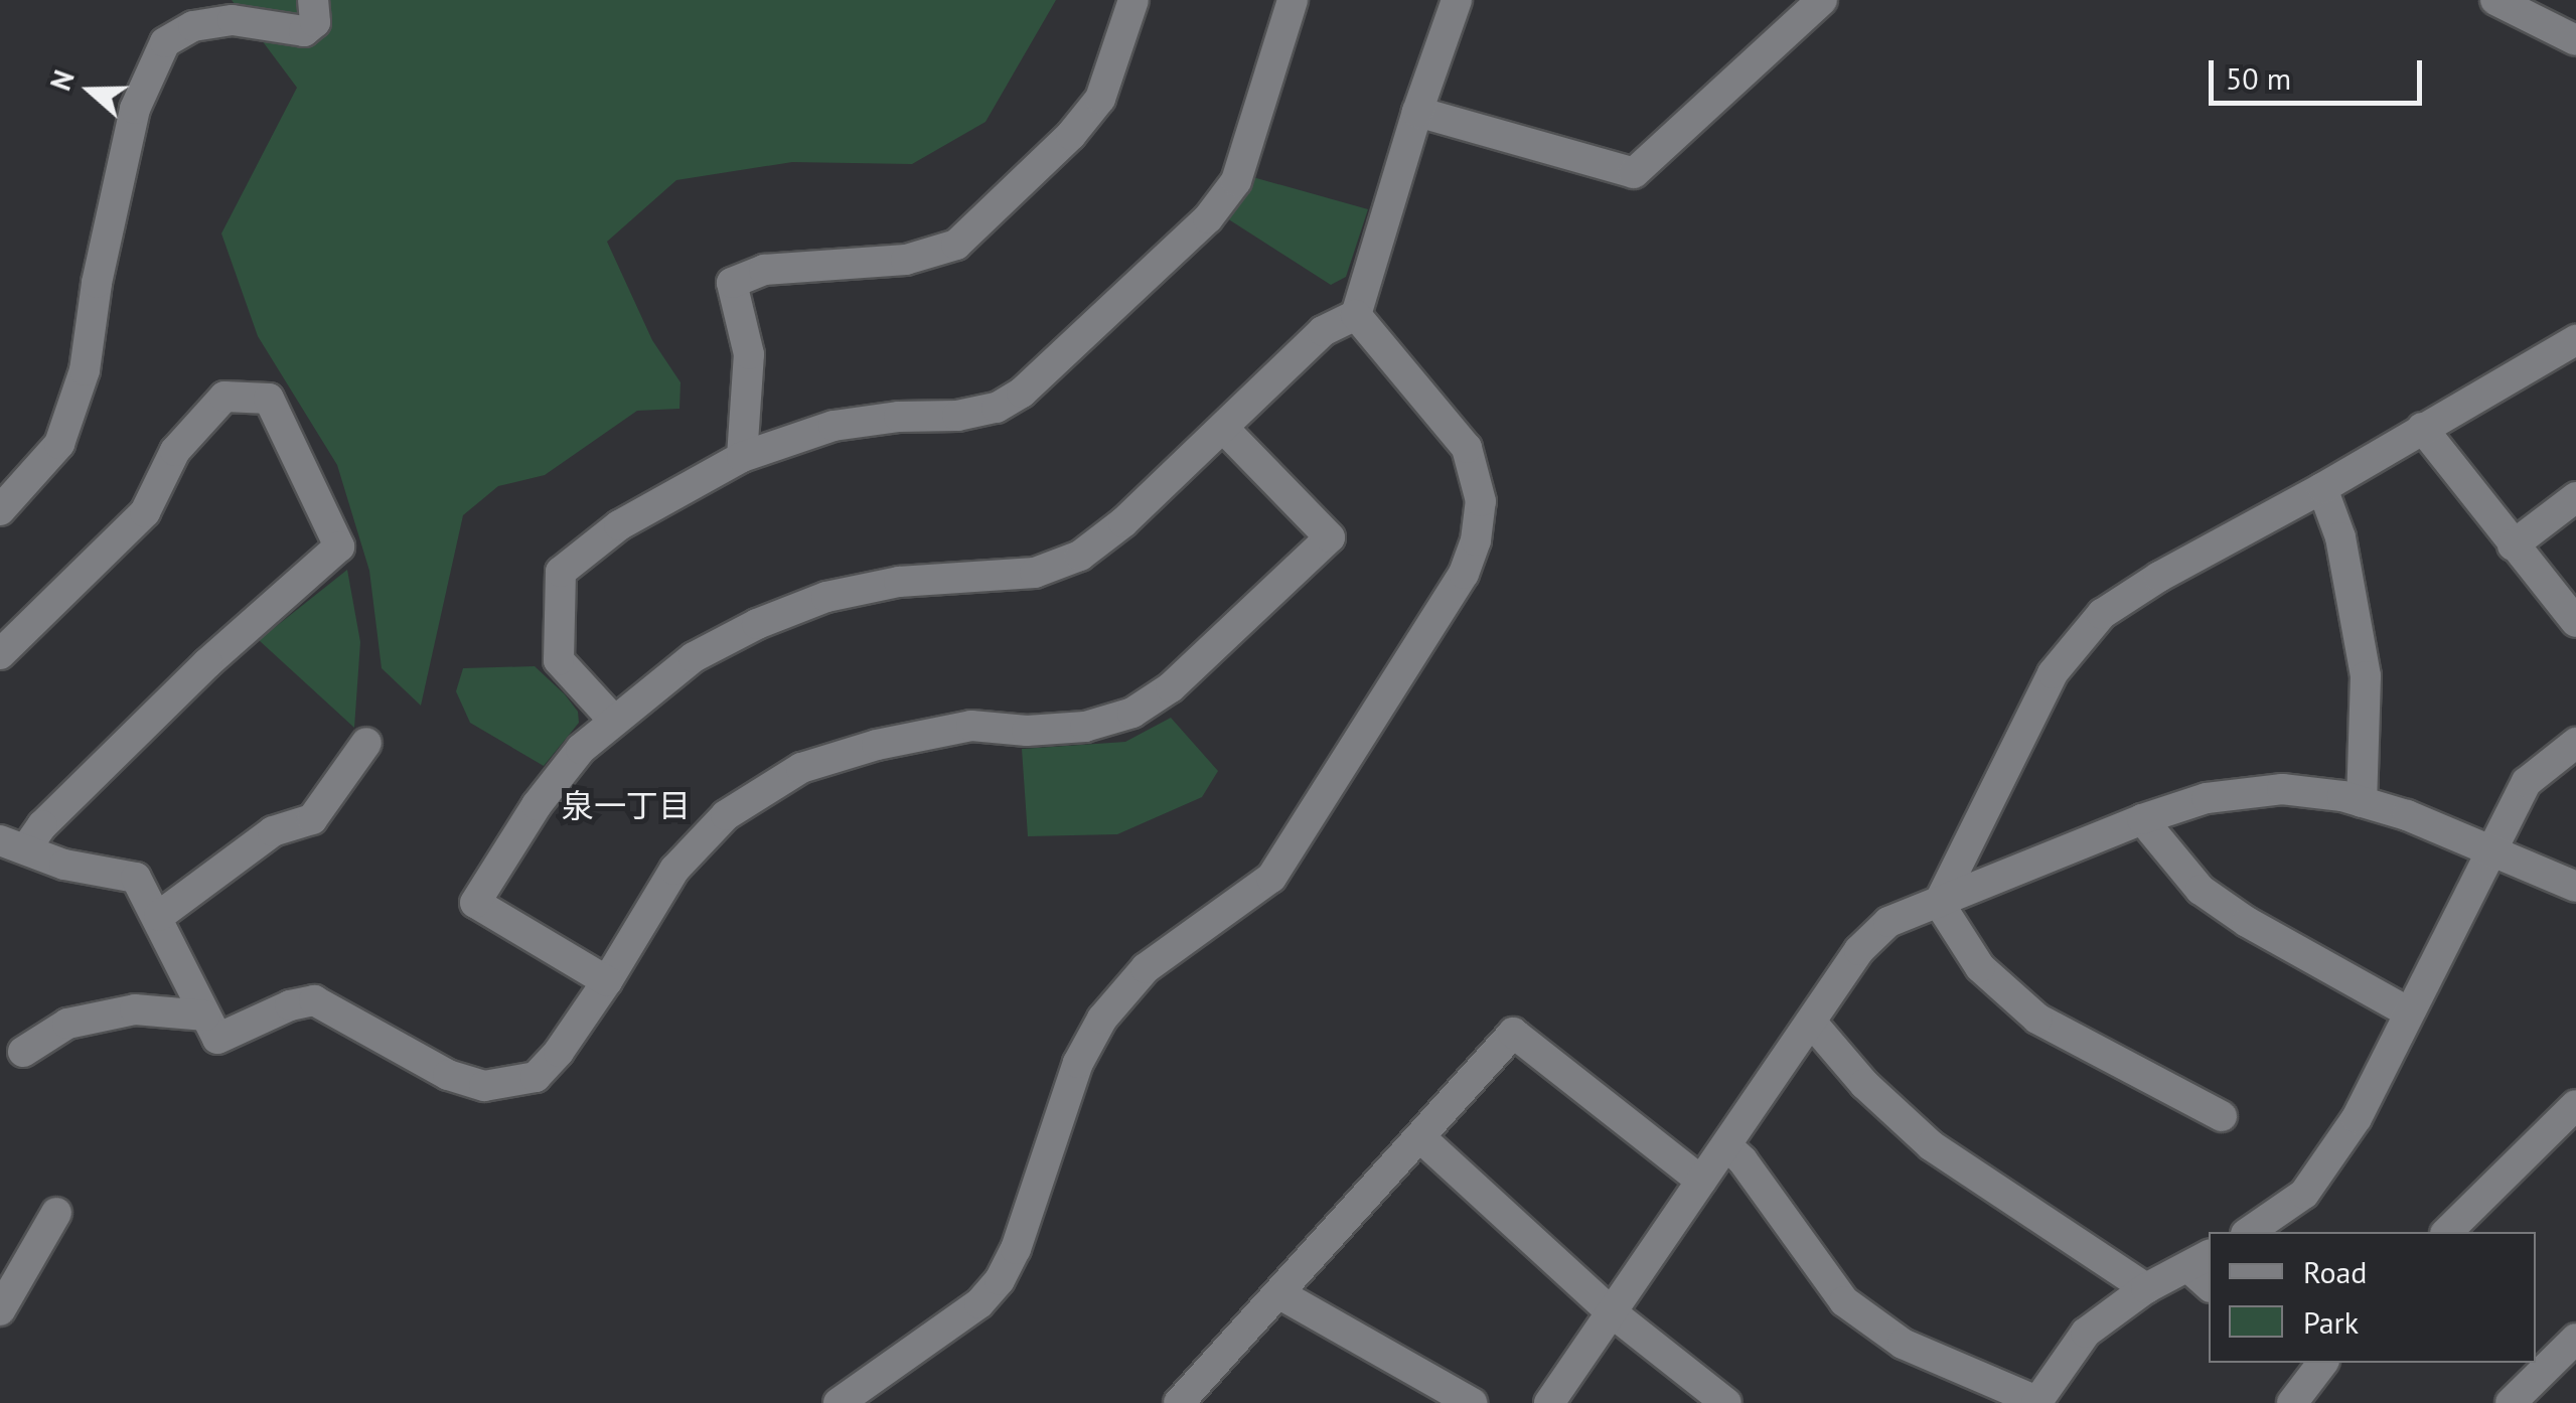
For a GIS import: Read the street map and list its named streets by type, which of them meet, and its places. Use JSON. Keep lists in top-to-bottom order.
{
  "districts": ["泉一丁目"],
  "legend": ["Road", "Park"],
  "scale_bar": "50 m",
  "north": "left"
}
